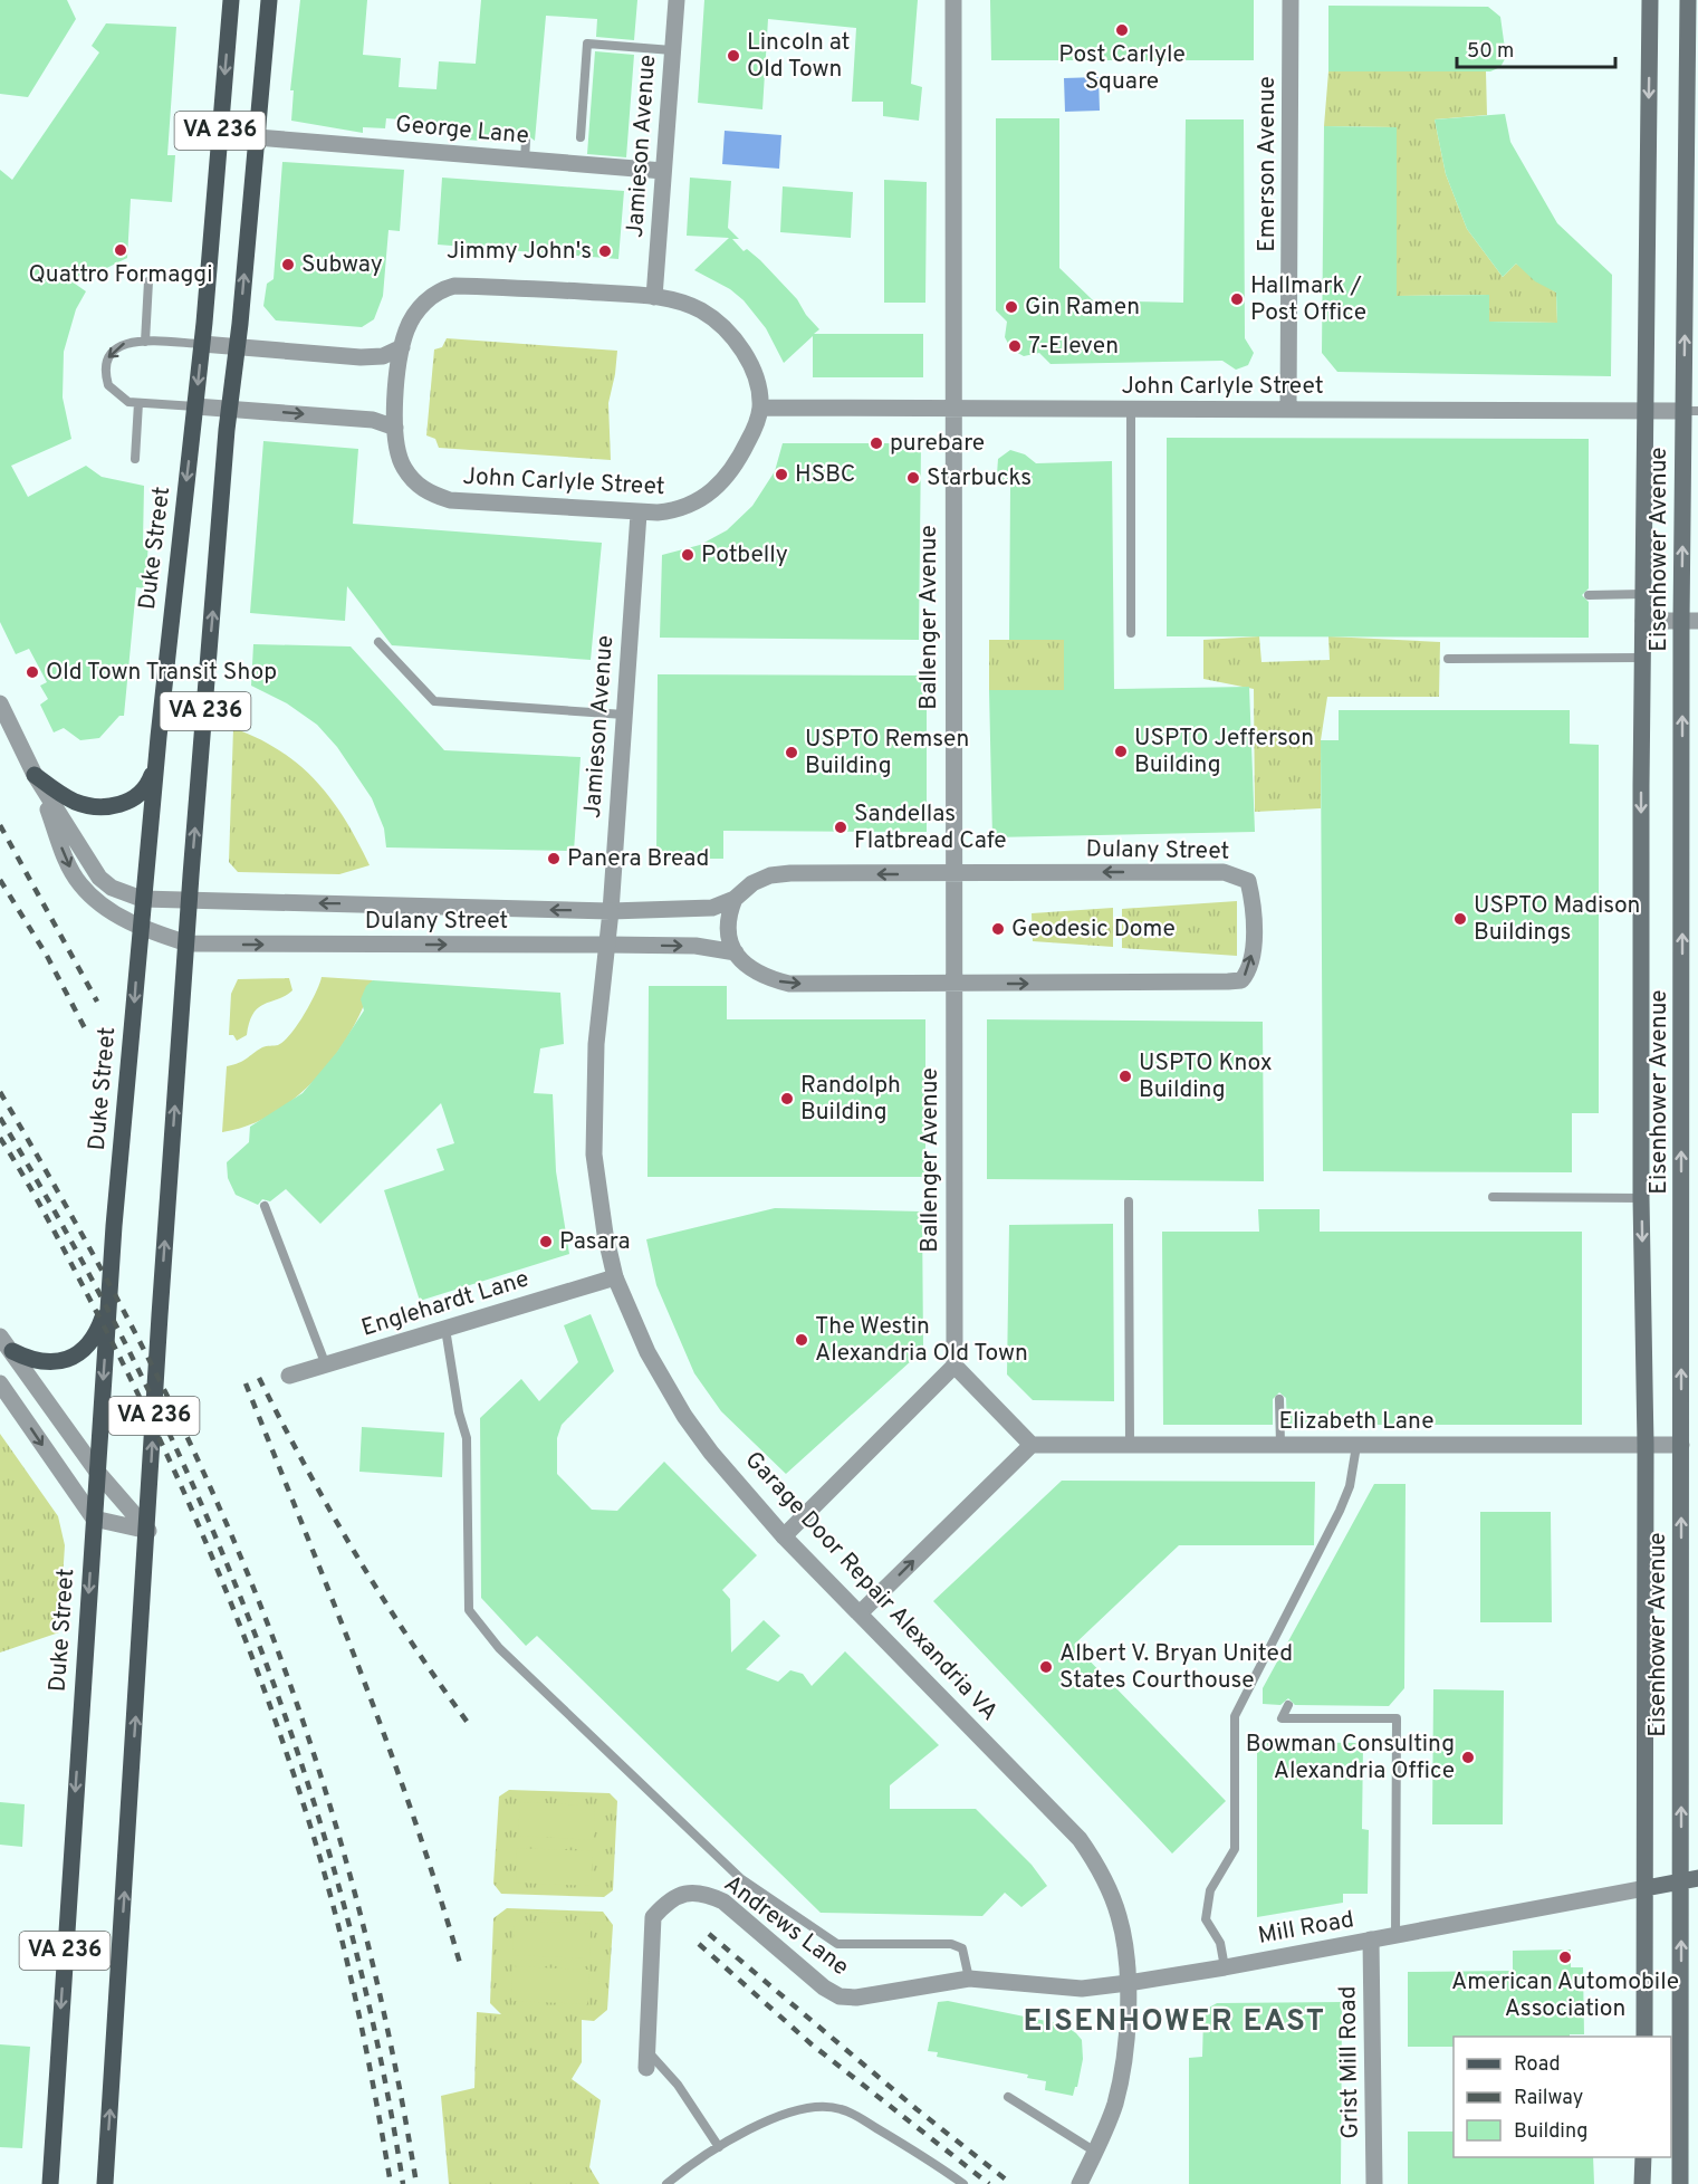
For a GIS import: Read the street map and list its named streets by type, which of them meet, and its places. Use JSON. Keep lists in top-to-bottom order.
{
  "streets": {
    "main road": [
      "VA 236",
      "Duke Street",
      "Eisenhower Avenue",
      "Mill Road"
    ],
    "street": [
      "George Lane",
      "Jamieson Avenue",
      "Emerson Avenue",
      "John Carlyle Street",
      "Ballenger Avenue",
      "Dulany Street",
      "Englehardt Lane",
      "Elizabeth Lane",
      "Garage Door Repair Alexandria VA",
      "Andrews Lane",
      "Grist Mill Road"
    ]
  },
  "crossings": [
    ["VA 236", "George Lane"],
    ["VA 236", "Dulany Street"],
    ["George Lane", "Jamieson Avenue"],
    ["Jamieson Avenue", "John Carlyle Street"],
    ["Jamieson Avenue", "Dulany Street"],
    ["Jamieson Avenue", "Garage Door Repair Alexandria VA"],
    ["Emerson Avenue", "John Carlyle Street"],
    ["John Carlyle Street", "Eisenhower Avenue"],
    ["John Carlyle Street", "Ballenger Avenue"],
    ["Duke Street", "Dulany Street"],
    ["Eisenhower Avenue", "Elizabeth Lane"],
    ["Eisenhower Avenue", "Mill Road"],
    ["Ballenger Avenue", "Dulany Street"],
    ["Dulany Street", "Garage Door Repair Alexandria VA"],
    ["Englehardt Lane", "Garage Door Repair Alexandria VA"],
    ["Garage Door Repair Alexandria VA", "Andrews Lane"],
    ["Garage Door Repair Alexandria VA", "Mill Road"],
    ["Andrews Lane", "Mill Road"],
    ["Mill Road", "Grist Mill Road"]
  ],
  "districts": ["EISENHOWER EAST"],
  "places": [
    "Post Carlyle Square",
    "Lincoln at Old Town",
    "Quattro Formaggi",
    "Jimmy John's",
    "Subway",
    "Hallmark / Post Office",
    "Gin Ramen",
    "7-Eleven",
    "purebare",
    "HSBC",
    "Starbucks",
    "Potbelly",
    "Old Town Transit Shop",
    "USPTO Jefferson Building",
    "USPTO Remsen Building",
    "Sandellas Flatbread Cafe",
    "Panera Bread",
    "USPTO Madison Buildings",
    "Geodesic Dome",
    "USPTO Knox Building",
    "Randolph Building",
    "Pasara",
    "The Westin Alexandria Old Town",
    "Albert V. Bryan United States Courthouse",
    "Bowman Consulting Alexandria Office",
    "American Automobile Association"
  ],
  "legend": ["Road", "Railway", "Building"],
  "scale_bar": "50 m"
}
